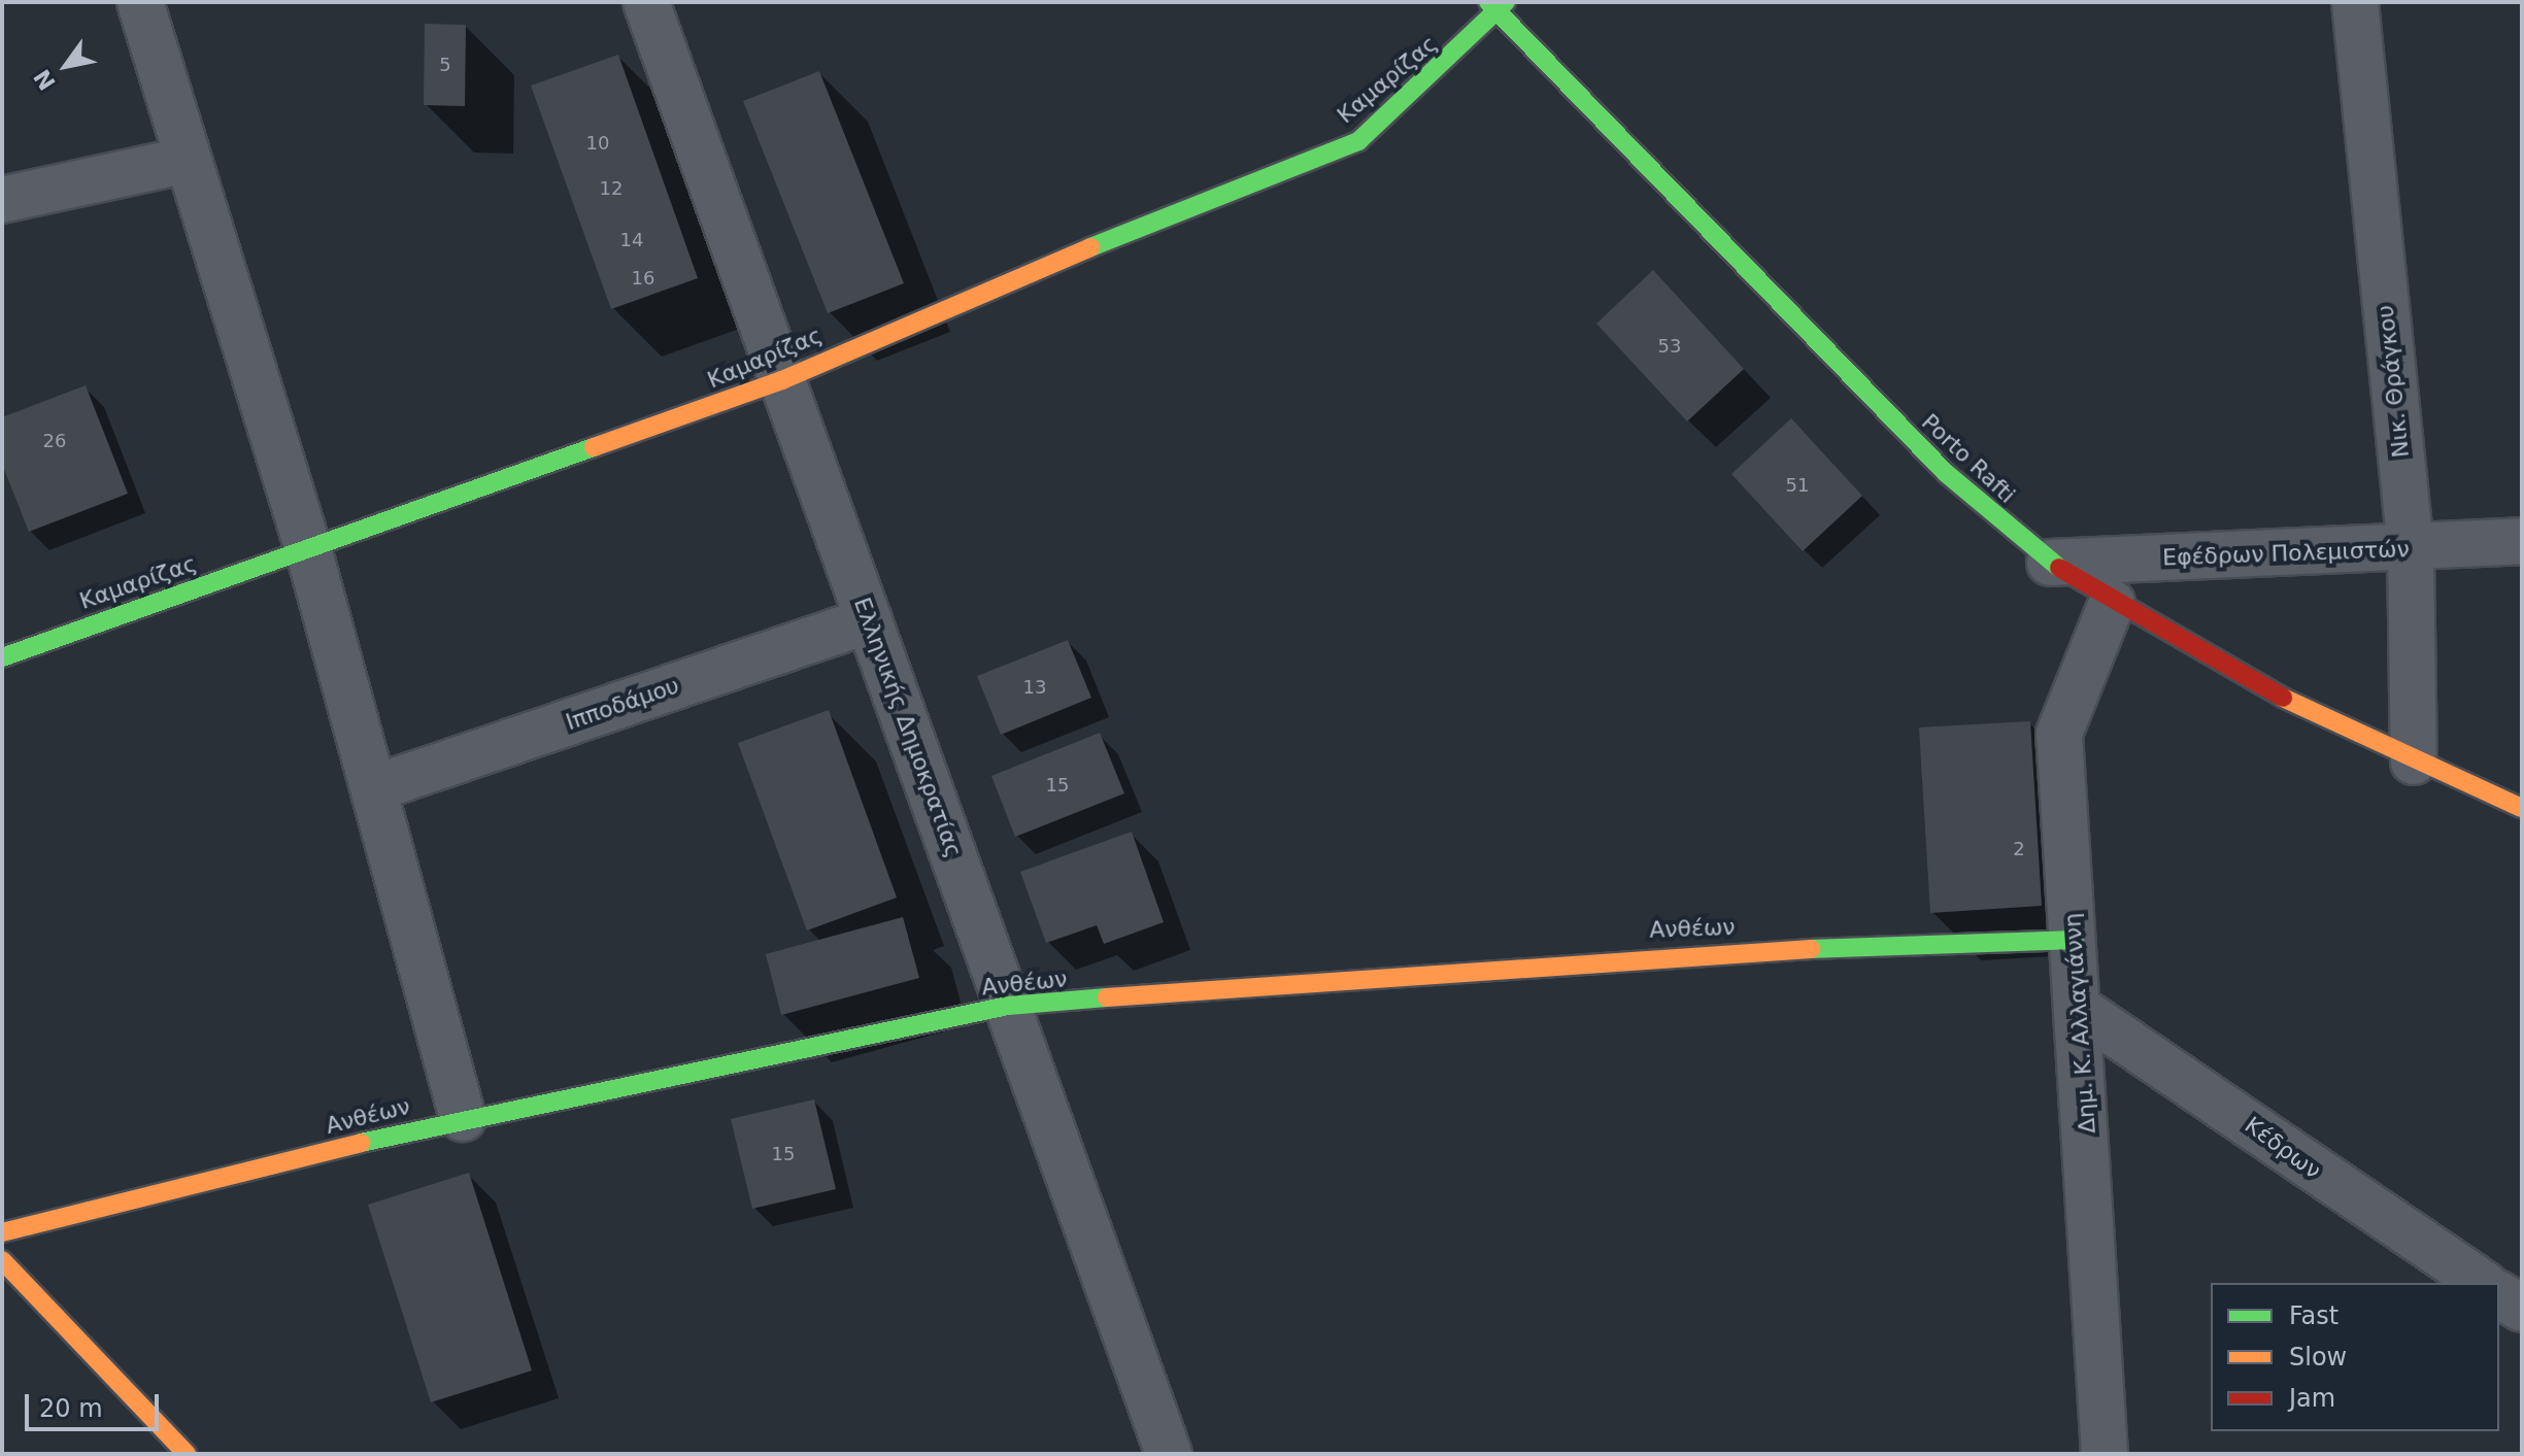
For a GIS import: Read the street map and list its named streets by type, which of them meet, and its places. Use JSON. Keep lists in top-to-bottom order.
{
  "streets": {
    "street": [
      "Καμαρίζας",
      "Νικ. Θράγκου",
      "Porto Rafti",
      "Εφέδρων Πολεμιστών",
      "Ιπποδάμου",
      "Ελληνικής Δημοκρατίας",
      "Ανθέων",
      "Δημ. Κ. Αλλαγιάννη",
      "Κέδρων"
    ]
  },
  "crossings": [
    ["Καμαρίζας", "Porto Rafti"],
    ["Καμαρίζας", "Ελληνικής Δημοκρατίας"],
    ["Νικ. Θράγκου", "Porto Rafti"],
    ["Νικ. Θράγκου", "Εφέδρων Πολεμιστών"],
    ["Porto Rafti", "Εφέδρων Πολεμιστών"],
    ["Porto Rafti", "Δημ. Κ. Αλλαγιάννη"],
    ["Ιπποδάμου", "Ελληνικής Δημοκρατίας"],
    ["Ελληνικής Δημοκρατίας", "Ανθέων"],
    ["Ανθέων", "Δημ. Κ. Αλλαγιάννη"],
    ["Δημ. Κ. Αλλαγιάννη", "Κέδρων"]
  ],
  "house_numbers": [
    "5",
    "10",
    "12",
    "14",
    "16",
    "53",
    "26",
    "51",
    "13",
    "15",
    "2",
    "15"
  ],
  "legend": ["Fast", "Slow", "Jam"],
  "scale_bar": "20 m",
  "north": "bottom left"
}
